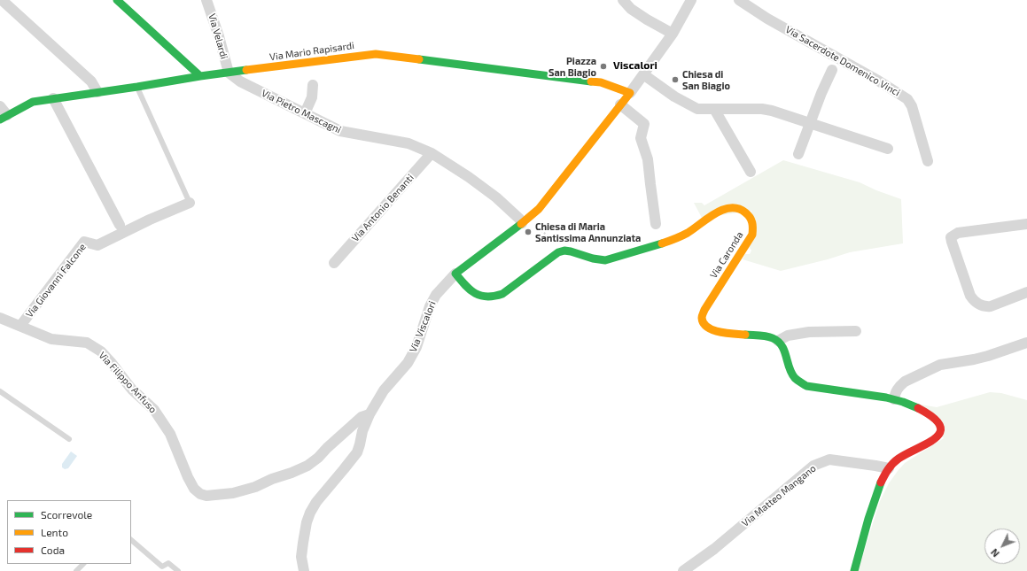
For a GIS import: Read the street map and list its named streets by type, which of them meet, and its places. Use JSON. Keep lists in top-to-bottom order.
{
  "streets": {
    "street": [
      "Via Velardi",
      "Via Mario Rapisardi",
      "Via Sacerdote Domenico Vinci",
      "Via Pietro Mascagni",
      "Via Antonio Benanti",
      "Via Caronda",
      "Via Giovanni Falcone",
      "Via Viscalori",
      "Via Filippo Anfuso",
      "Via Matteo Mangano"
    ]
  },
  "crossings": [
    ["Via Velardi", "Via Mario Rapisardi"],
    ["Via Velardi", "Via Pietro Mascagni"],
    ["Via Mario Rapisardi", "Via Pietro Mascagni"],
    ["Via Mario Rapisardi", "Via Viscalori"],
    ["Via Pietro Mascagni", "Via Antonio Benanti"],
    ["Via Pietro Mascagni", "Via Viscalori"],
    ["Via Giovanni Falcone", "Via Filippo Anfuso"],
    ["Via Viscalori", "Via Filippo Anfuso"]
  ],
  "districts": ["Viscalori"],
  "places": ["Piazza San Biagio", "Chiesa di San Biagio", "Chiesa di Maria Santissima Annunziata"],
  "legend": ["Scorrevole", "Lento", "Coda"],
  "north": "bottom left"
}
